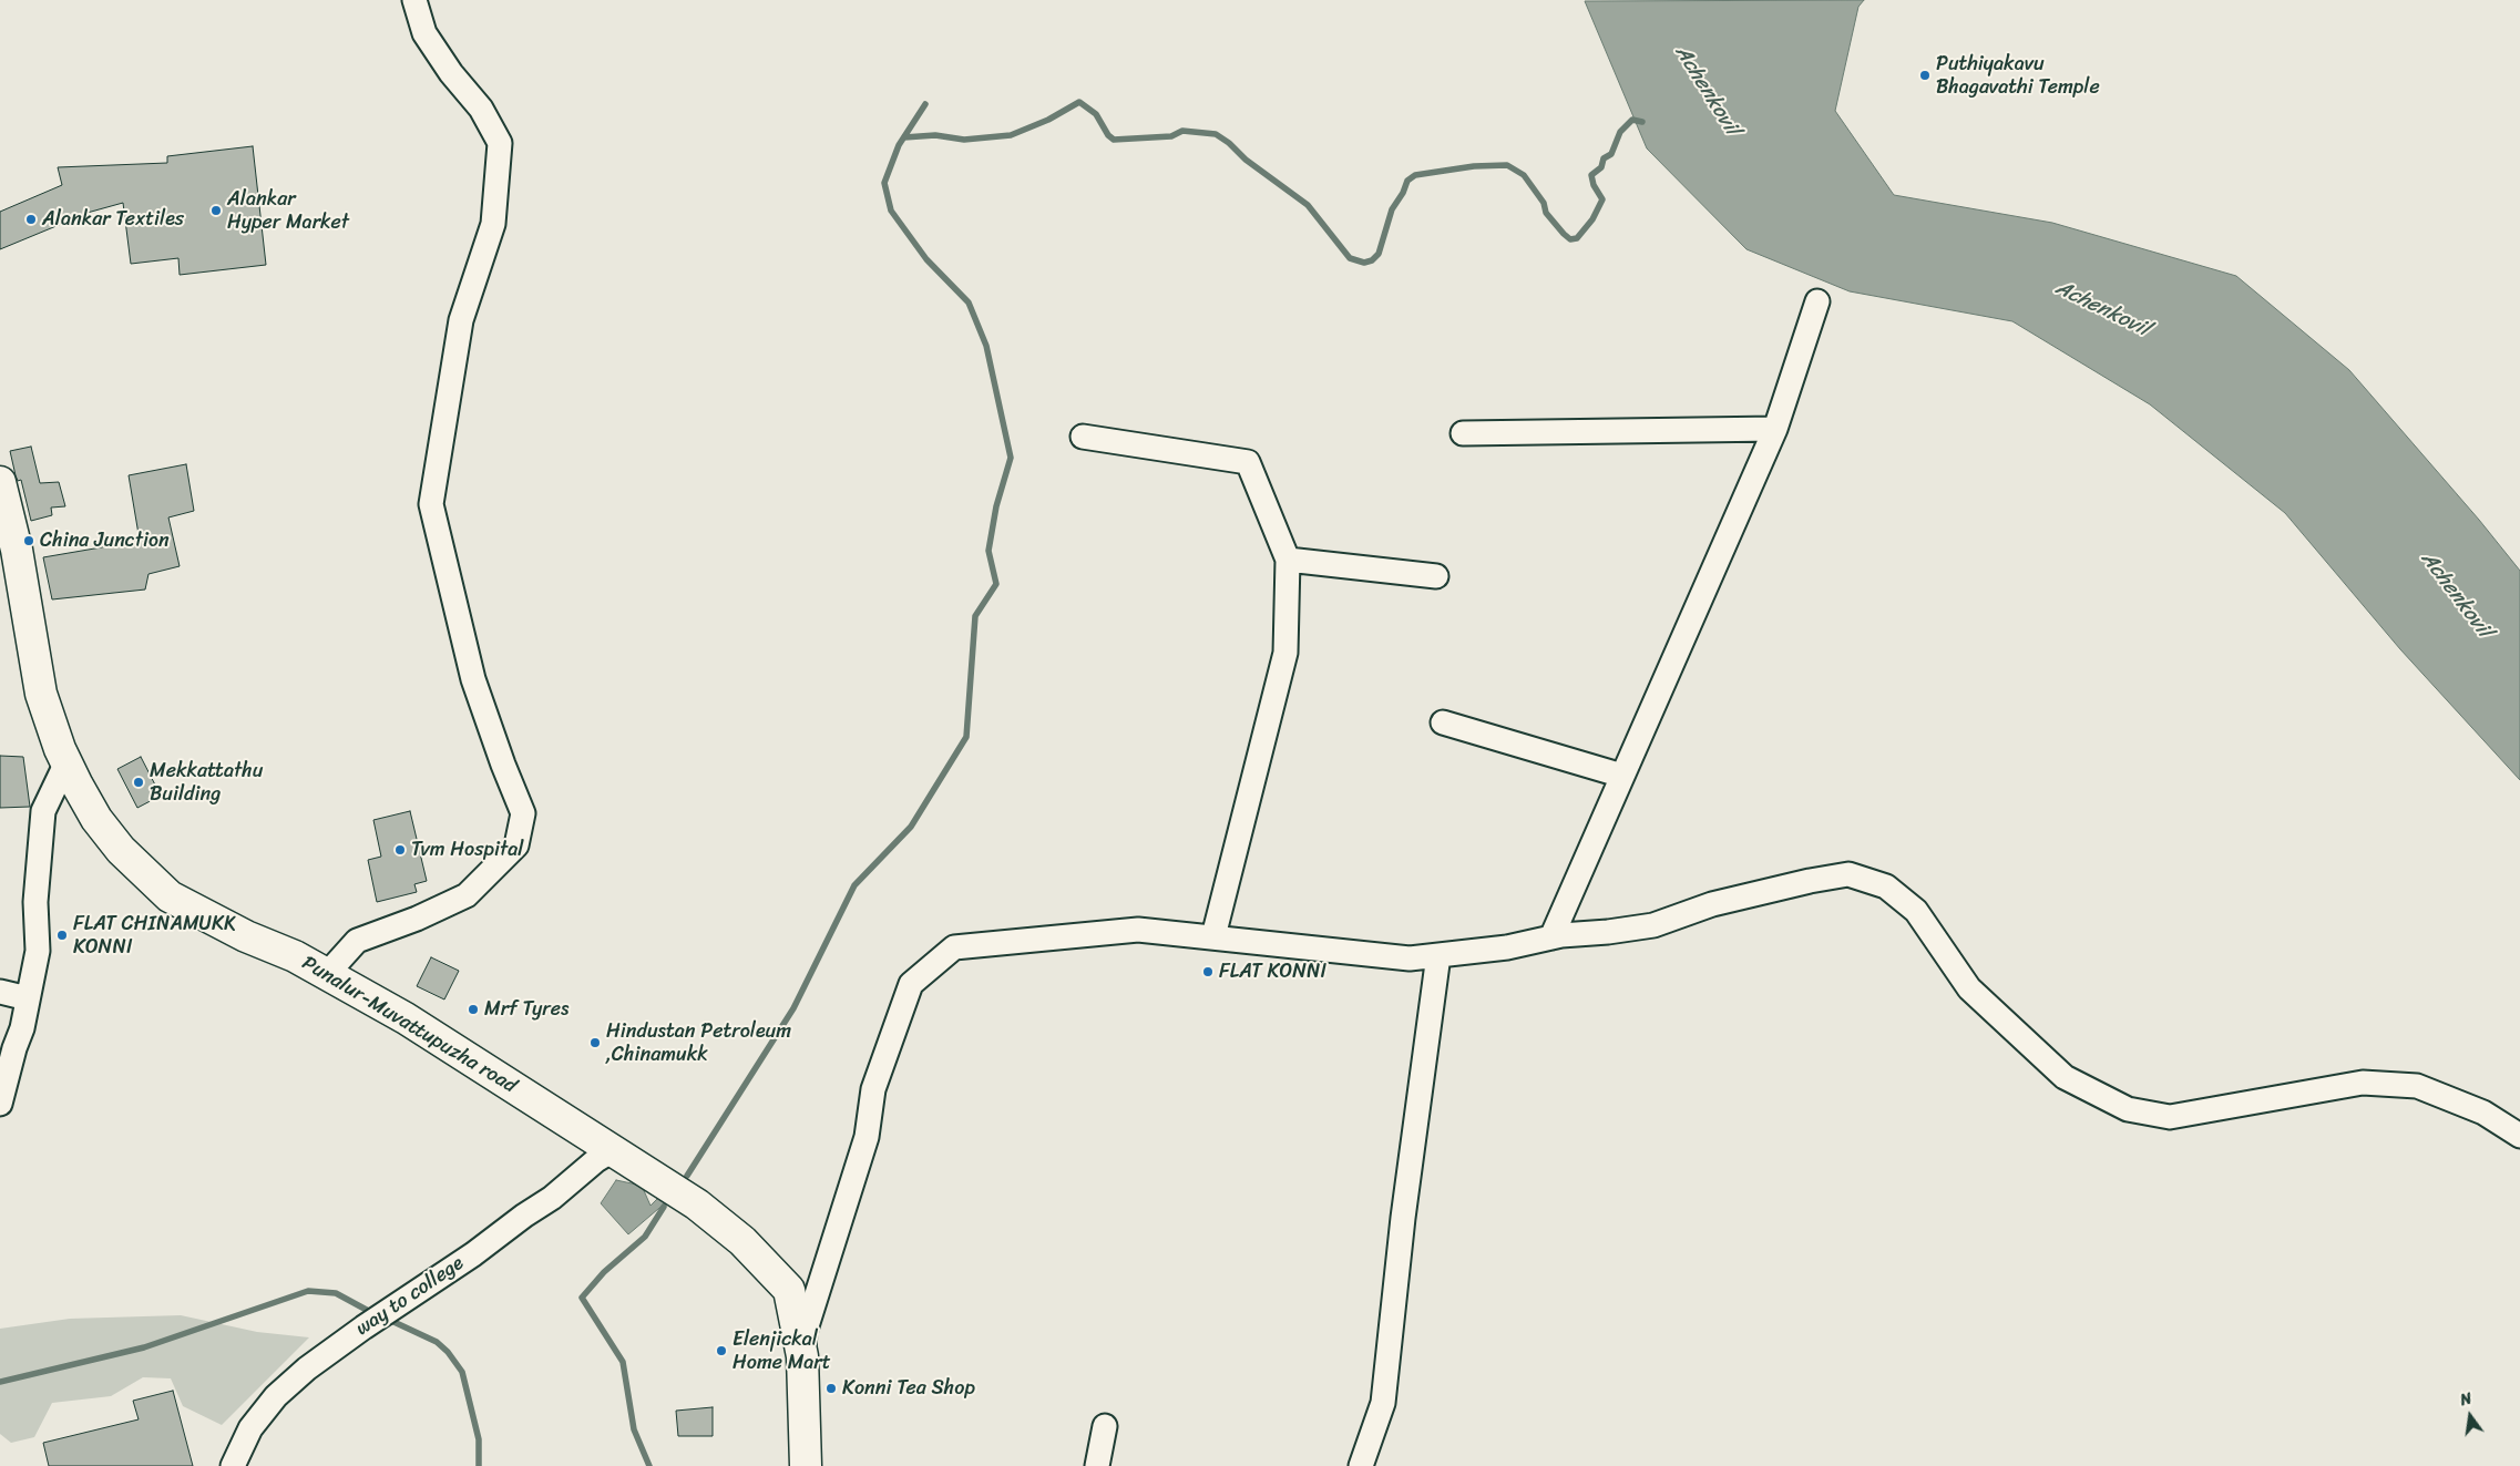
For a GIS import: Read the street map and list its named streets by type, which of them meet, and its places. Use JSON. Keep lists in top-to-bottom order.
{
  "streets": {
    "main road": ["Punalur-Muvattupuzha road"],
    "street": ["way to college"]
  },
  "crossings": [
    ["Punalur-Muvattupuzha road", "way to college"]
  ],
  "water": ["Achenkovil"],
  "places": [
    "Puthiyakavu Bhagavathi Temple",
    "Alankar Hyper Market",
    "Alankar Textiles",
    "China Junction",
    "Mekkattathu Building",
    "Tvm Hospital",
    "FLAT CHINAMUKK KONNI",
    "FLAT KONNI",
    "Mrf Tyres",
    "Hindustan Petroleum ,Chinamukk",
    "Elenjickal Home Mart",
    "Konni Tea Shop"
  ],
  "north": "top"
}
